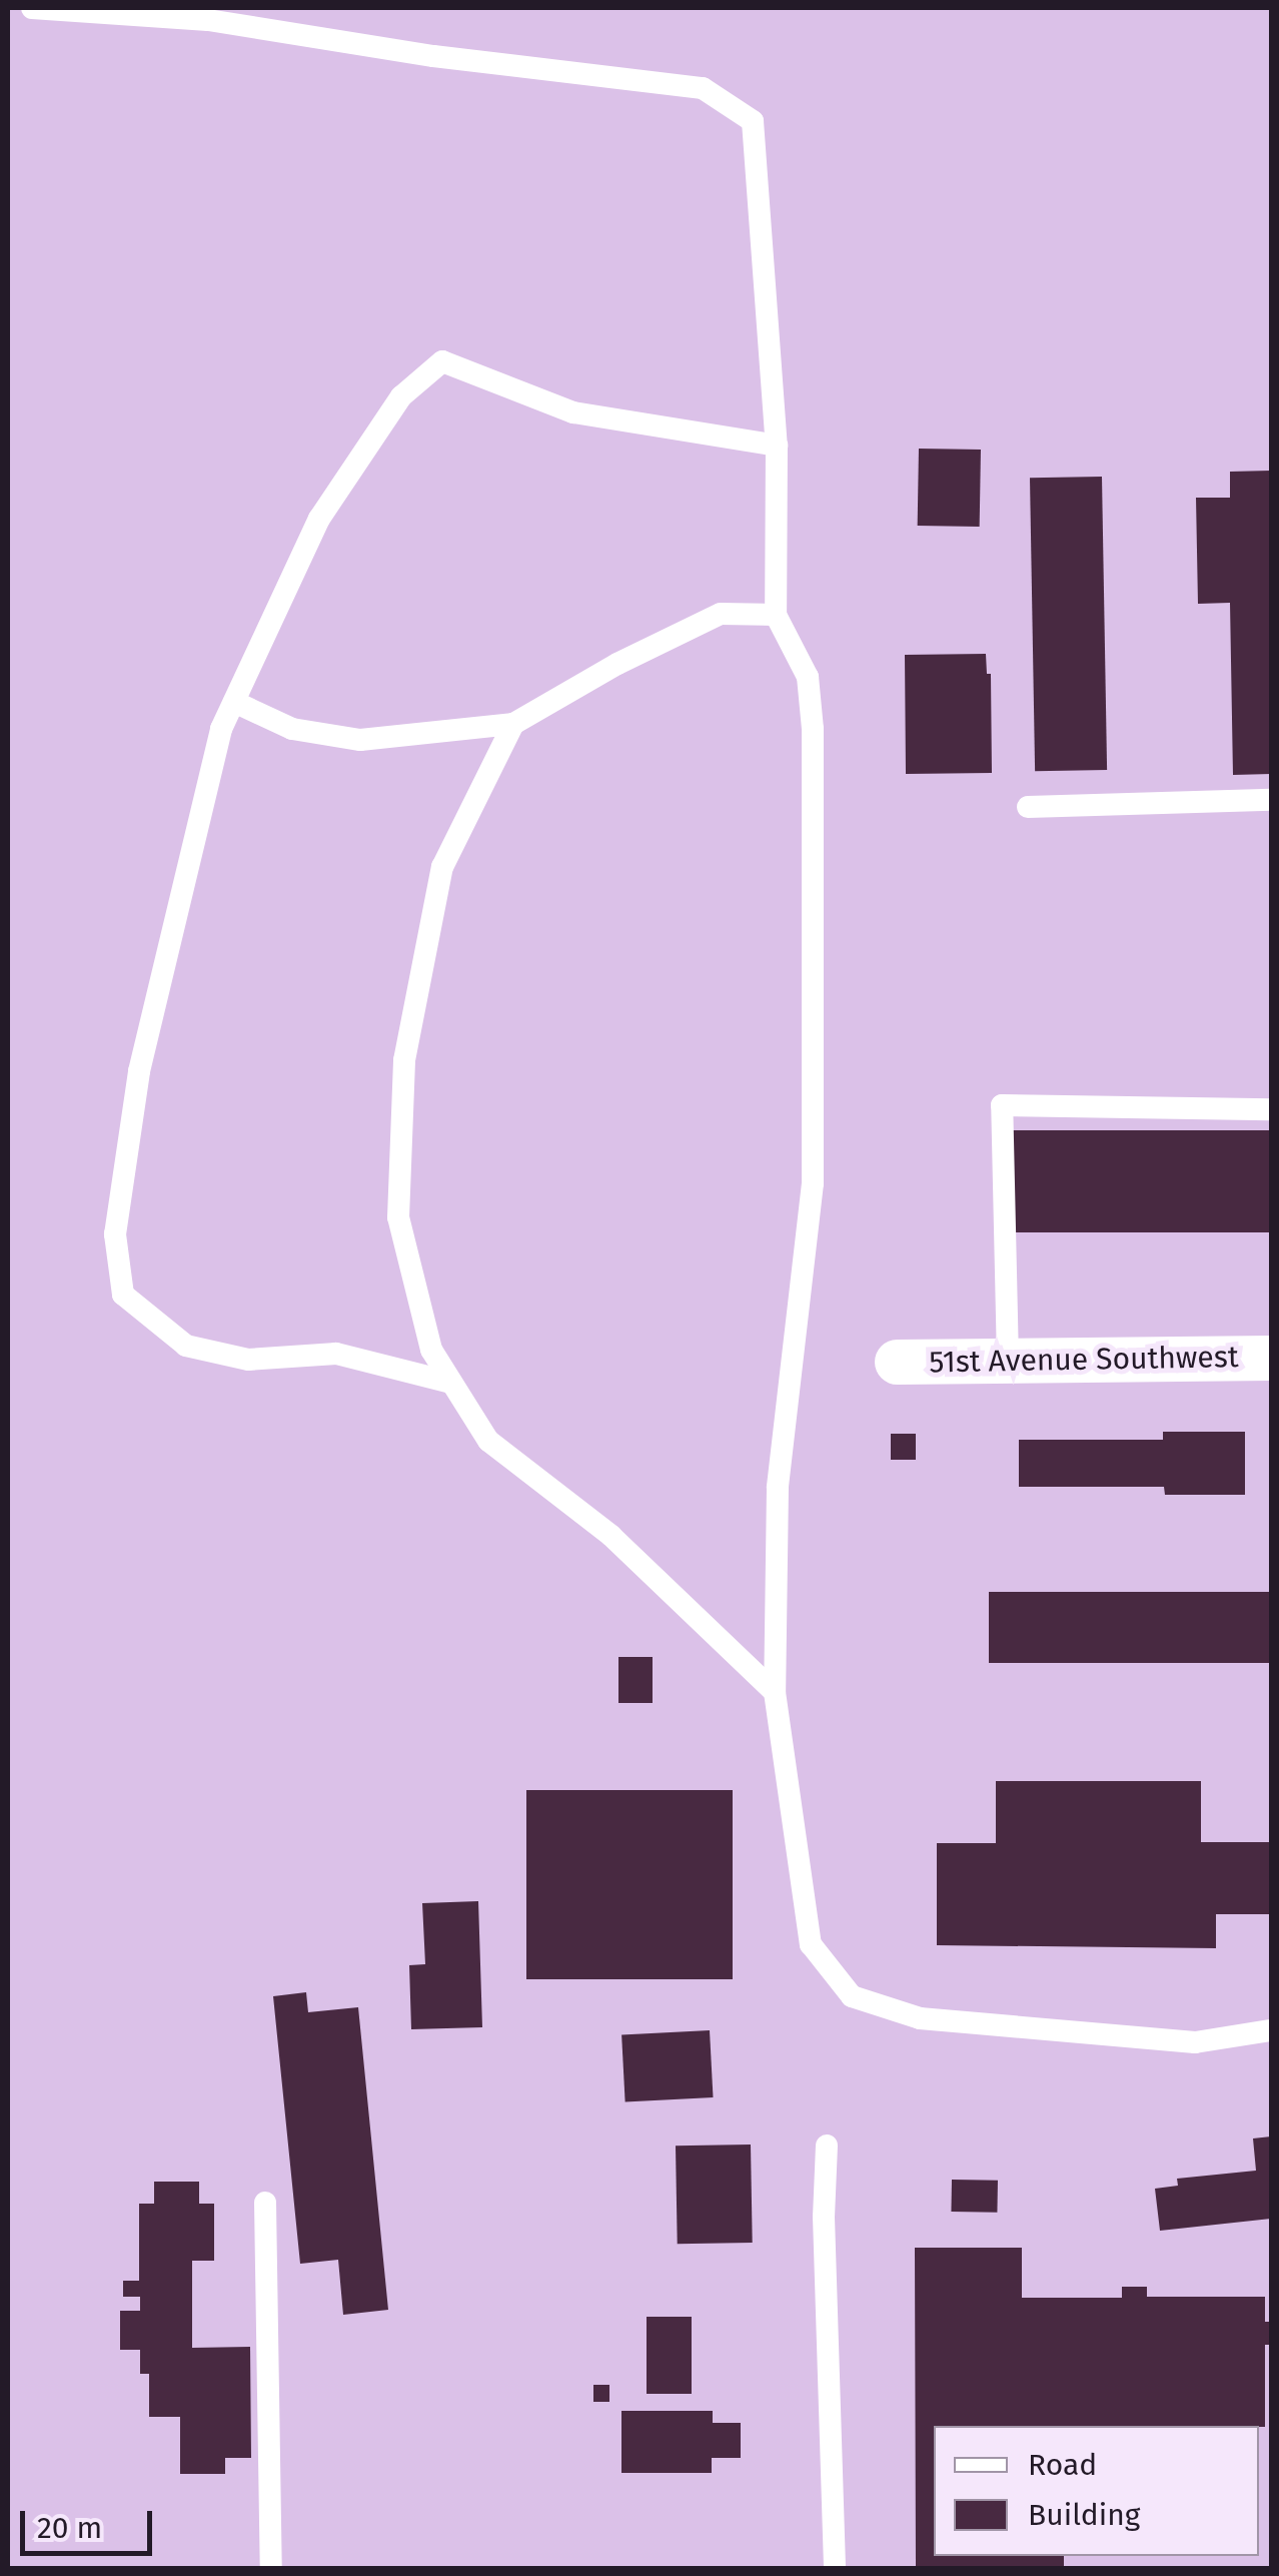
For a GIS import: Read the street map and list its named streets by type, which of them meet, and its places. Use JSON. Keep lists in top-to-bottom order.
{
  "streets": {
    "street": ["51st Avenue Southwest"]
  },
  "legend": ["Road", "Building"],
  "scale_bar": "20 m"
}
